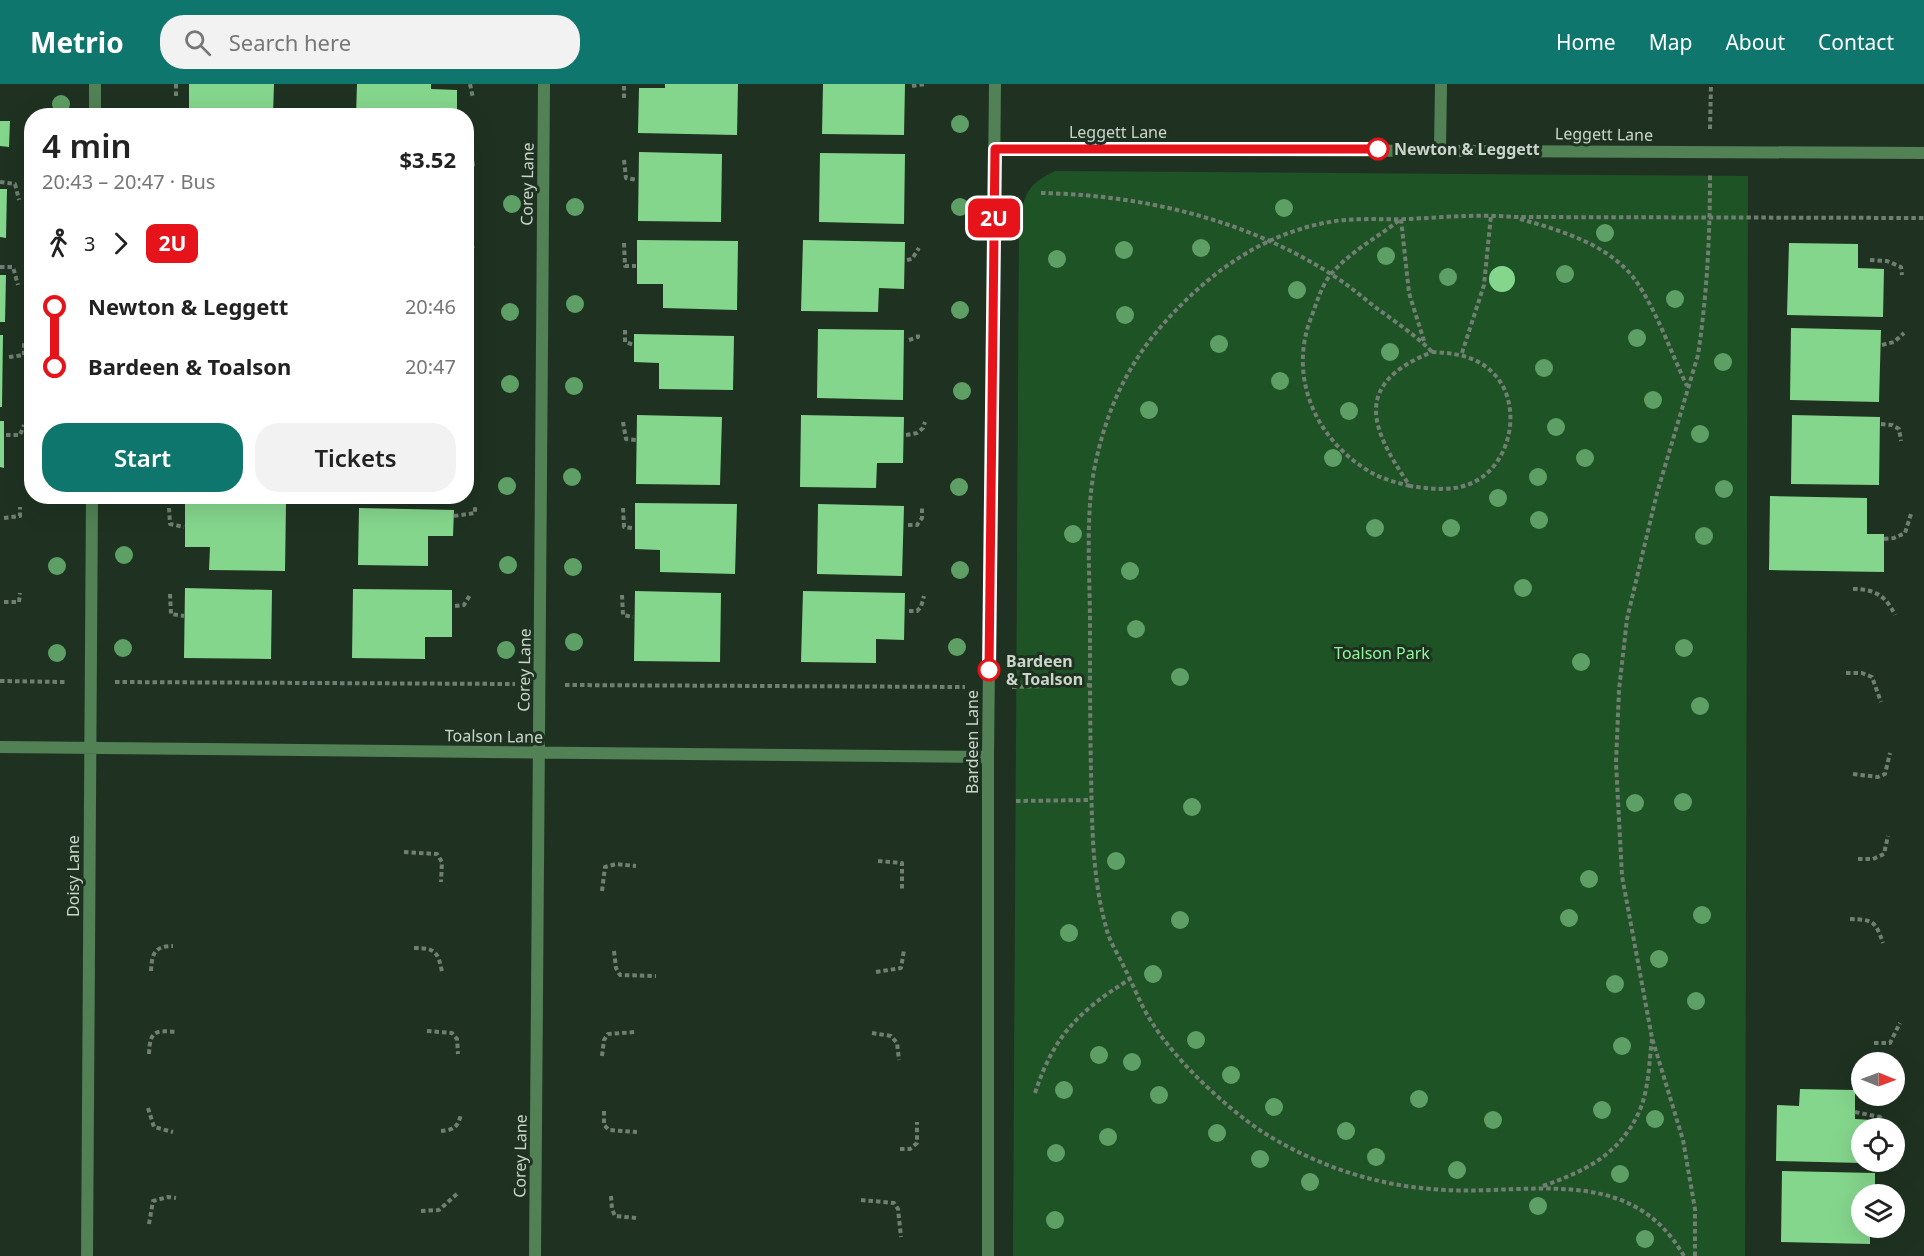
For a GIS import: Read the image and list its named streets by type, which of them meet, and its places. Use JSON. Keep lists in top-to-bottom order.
{
  "streets": {
    "street": [
      "Leggett Lane",
      "Corey Lane",
      "Toalson Lane",
      "Bardeen Lane",
      "Doisy Lane"
    ]
  },
  "crossings": [
    ["Leggett Lane", "Bardeen Lane"],
    ["Corey Lane", "Toalson Lane"],
    ["Toalson Lane", "Bardeen Lane"],
    ["Toalson Lane", "Doisy Lane"]
  ],
  "parks": ["Toalson Park"],
  "places": ["Newton & Leggett", "Bardeen & Toalson"],
  "lines": ["bus line 2U"],
  "north": "right",
  "page": {
    "header": "Metrio",
    "search": "Search here",
    "nav": [
      "Home",
      "Map",
      "About",
      "Contact"
    ],
    "on_map": "2U",
    "heading": ["4 min", "20:43 – 20:47 · Bus", "$3.52"],
    "legs": ["3", "2U"],
    "list": [
      {
        "name": "Newton & Leggett",
        "value": "20:46"
      },
      {
        "name": "Bardeen & Toalson",
        "value": "20:47"
      }
    ],
    "buttons": ["Start", "Tickets"]
  }
}
